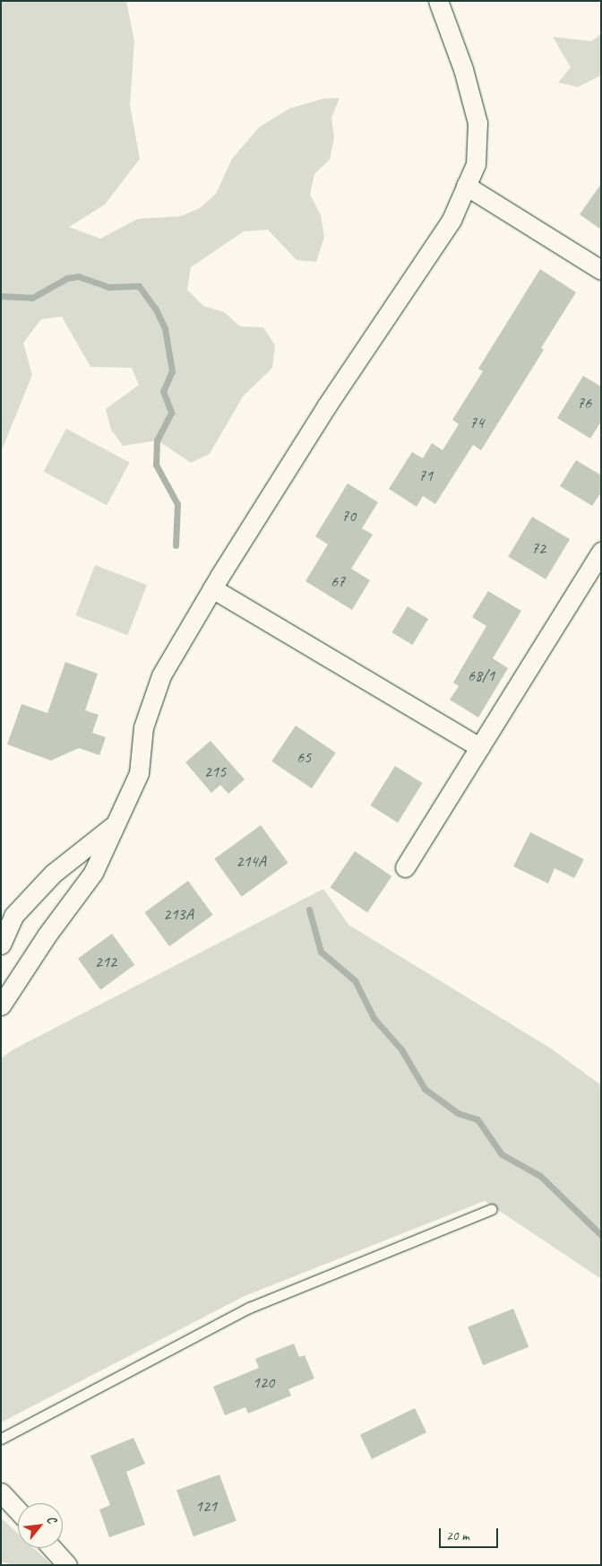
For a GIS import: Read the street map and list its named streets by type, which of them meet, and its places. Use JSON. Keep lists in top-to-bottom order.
{
  "house_numbers": [
    "76",
    "74",
    "71",
    "70",
    "72",
    "67",
    "68/1",
    "65",
    "215",
    "214А",
    "213А",
    "212",
    "120",
    "121"
  ],
  "scale_bar": "20 m",
  "north": "top right"
}
